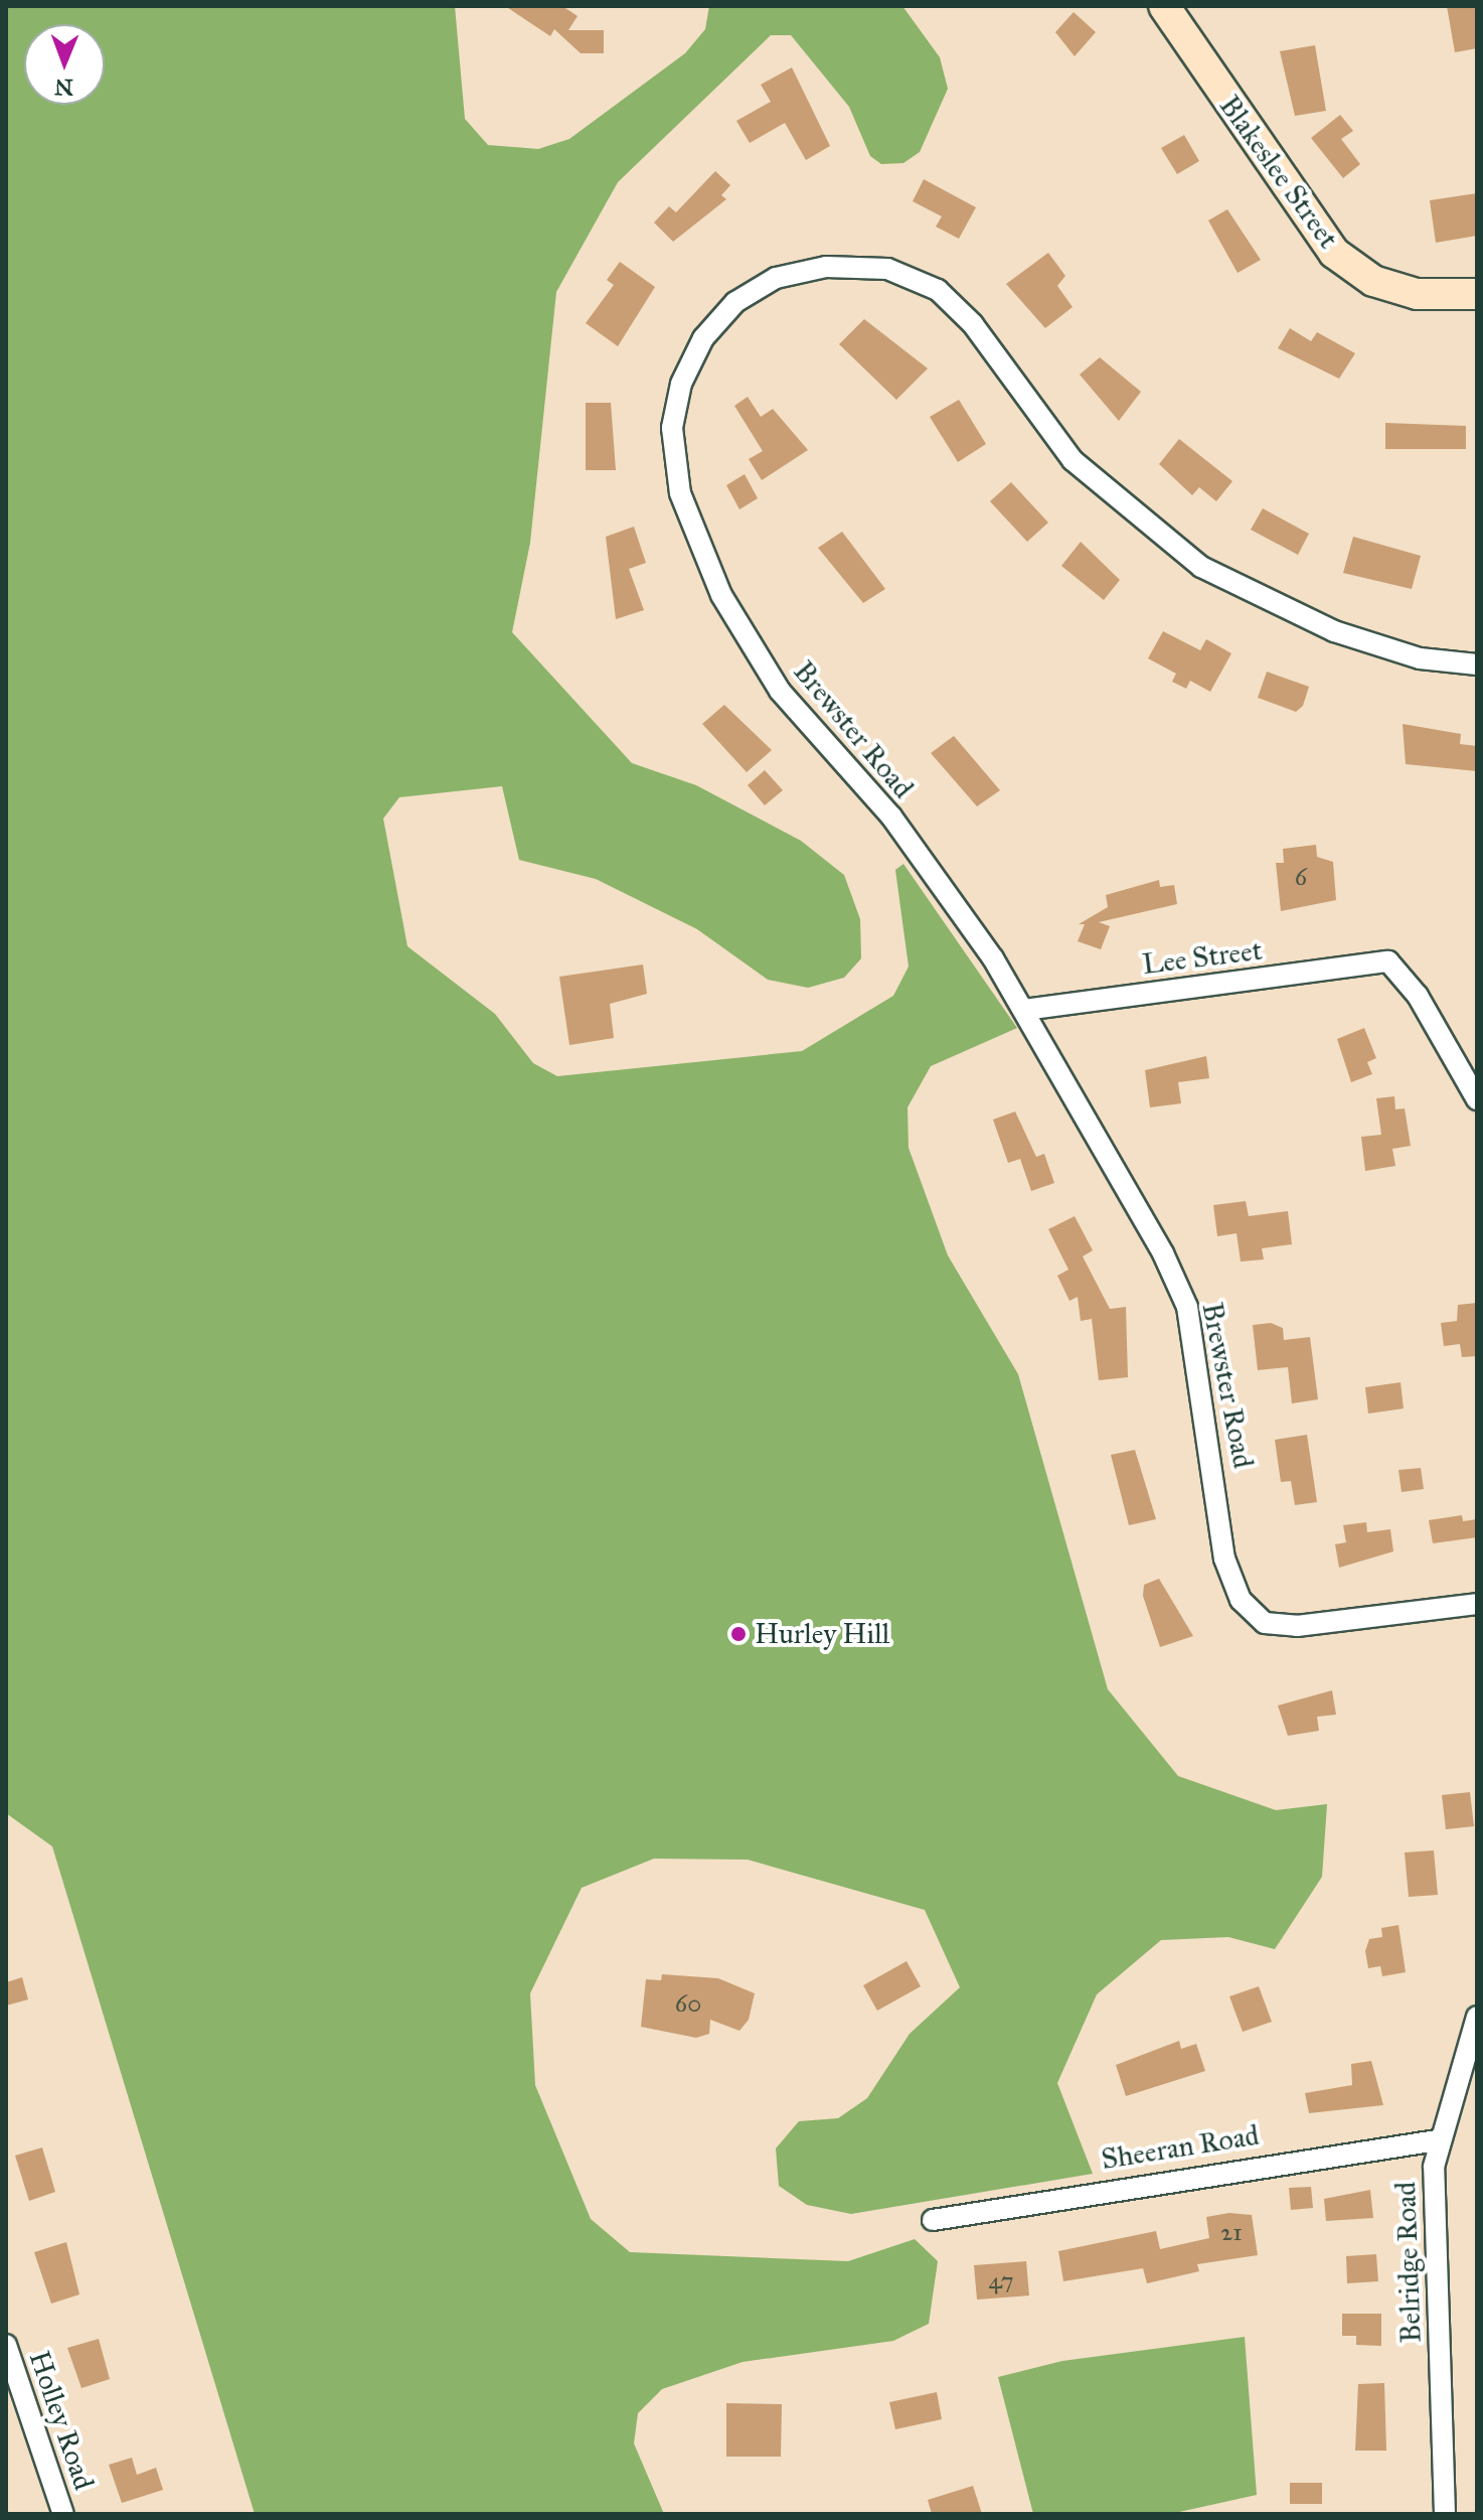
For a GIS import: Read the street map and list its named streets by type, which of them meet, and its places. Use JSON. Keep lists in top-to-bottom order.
{
  "streets": {
    "street": [
      "Blakeslee Street",
      "Brewster Road",
      "Lee Street",
      "Sheeran Road",
      "Belridge Road",
      "Holley Road"
    ]
  },
  "crossings": [
    ["Brewster Road", "Lee Street"],
    ["Sheeran Road", "Belridge Road"]
  ],
  "places": ["Hurley Hill"],
  "house_numbers": [
    "6",
    "60",
    "21",
    "47"
  ],
  "north": "bottom"
}
